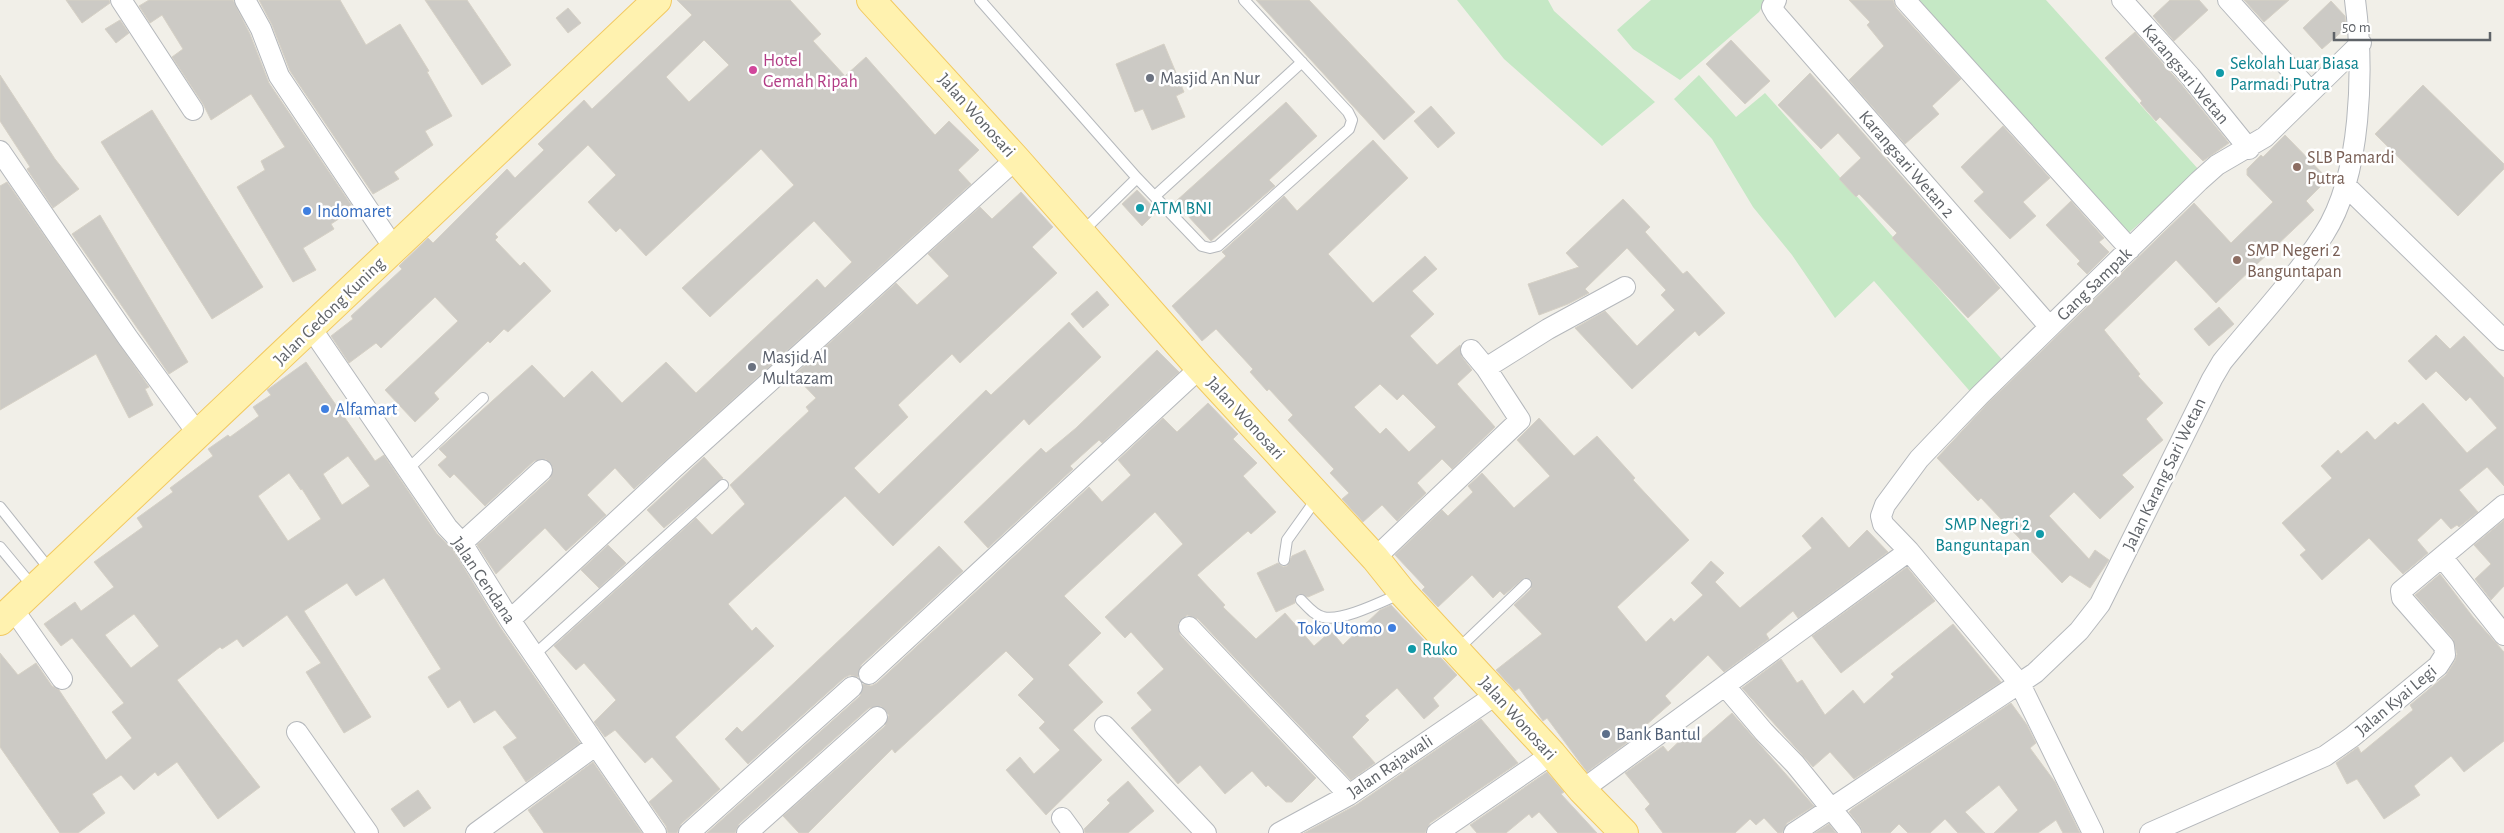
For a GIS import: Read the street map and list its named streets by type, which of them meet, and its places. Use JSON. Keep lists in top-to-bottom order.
{
  "streets": {
    "main road": ["Jalan Wonosari", "Jalan Gedong Kuning"],
    "street": [
      "Karangsari Wetan",
      "Karangsari Wetan 2",
      "Gang Sampak",
      "Jalan Karang Sari Wetan",
      "Jalan Cendana",
      "Jalan Kyai Legi",
      "Jalan Rajawali"
    ]
  },
  "crossings": [
    ["Karangsari Wetan", "Gang Sampak"],
    ["Jalan Wonosari", "Jalan Rajawali"],
    ["Karangsari Wetan 2", "Gang Sampak"],
    ["Gang Sampak", "Jalan Karang Sari Wetan"],
    ["Jalan Gedong Kuning", "Jalan Cendana"]
  ],
  "places": [
    "Hotel Gemah Ripah",
    "Sekolah Luar Biasa Parmadi Putra",
    "Masjid An Nur",
    "SLB Pamardi Putra",
    "ATM BNI",
    "Indomaret",
    "SMP Negeri 2 Banguntapan",
    "Masjid Al Multazam",
    "Alfamart",
    "SMP Negri 2 Banguntapan",
    "Toko Utomo",
    "Ruko",
    "Bank Bantul"
  ],
  "scale_bar": "50 m"
}
